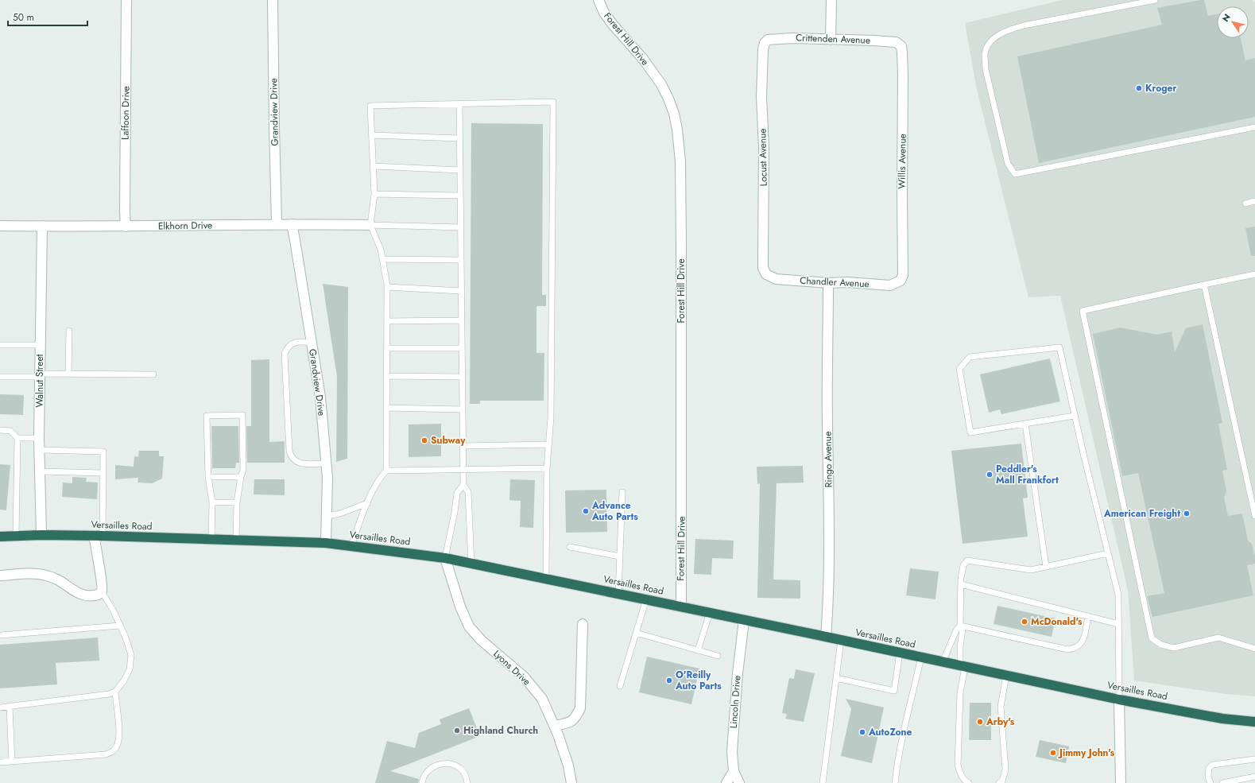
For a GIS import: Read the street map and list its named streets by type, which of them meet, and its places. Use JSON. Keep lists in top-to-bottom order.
{
  "streets": {
    "highway": ["Versailles Road"],
    "street": [
      "Forest Hill Drive",
      "Crittenden Avenue",
      "Grandview Drive",
      "Laffoon Drive",
      "Locust Avenue",
      "Willis Avenue",
      "Elkhorn Drive",
      "Chandler Avenue",
      "Walnut Street",
      "Ringo Avenue",
      "Lyons Drive",
      "Lincoln Drive"
    ]
  },
  "crossings": [
    ["Forest Hill Drive", "Versailles Road"],
    ["Crittenden Avenue", "Locust Avenue"],
    ["Crittenden Avenue", "Willis Avenue"],
    ["Grandview Drive", "Elkhorn Drive"],
    ["Grandview Drive", "Versailles Road"],
    ["Laffoon Drive", "Elkhorn Drive"],
    ["Locust Avenue", "Chandler Avenue"],
    ["Willis Avenue", "Chandler Avenue"],
    ["Elkhorn Drive", "Walnut Street"],
    ["Chandler Avenue", "Ringo Avenue"],
    ["Walnut Street", "Versailles Road"],
    ["Ringo Avenue", "Versailles Road"],
    ["Versailles Road", "Lyons Drive"],
    ["Versailles Road", "Lincoln Drive"]
  ],
  "places": [
    "Kroger",
    "Subway",
    "Peddler's Mall Frankfort",
    "Advance Auto Parts",
    "American Freight",
    "McDonald's",
    "O'Reilly Auto Parts",
    "Arby's",
    "Highland Church",
    "AutoZone",
    "Jimmy John's"
  ],
  "scale_bar": "50 m",
  "north": "top left"
}
